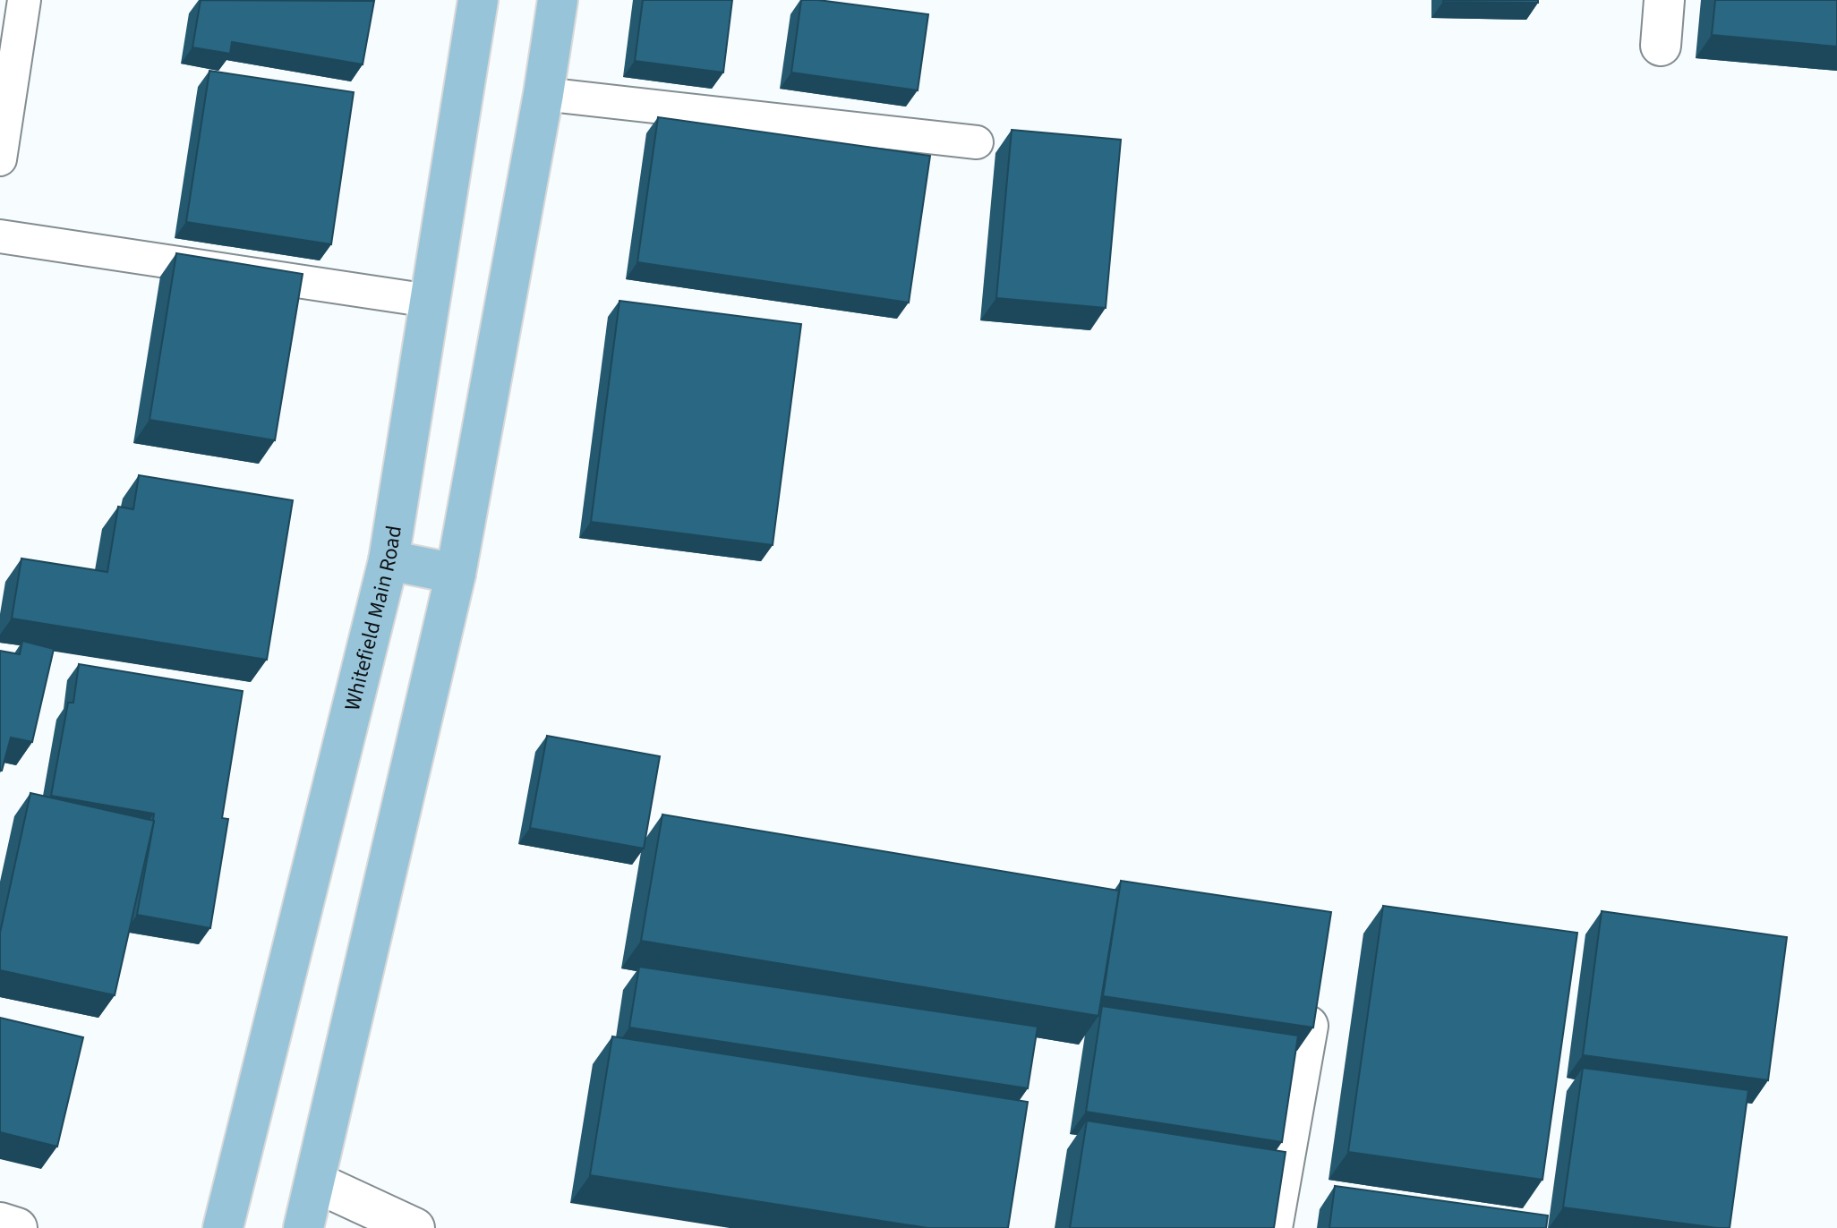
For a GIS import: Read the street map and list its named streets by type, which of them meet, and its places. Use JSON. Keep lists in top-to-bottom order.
{
  "streets": {
    "main road": ["Whitefield Main Road"]
  }
}
